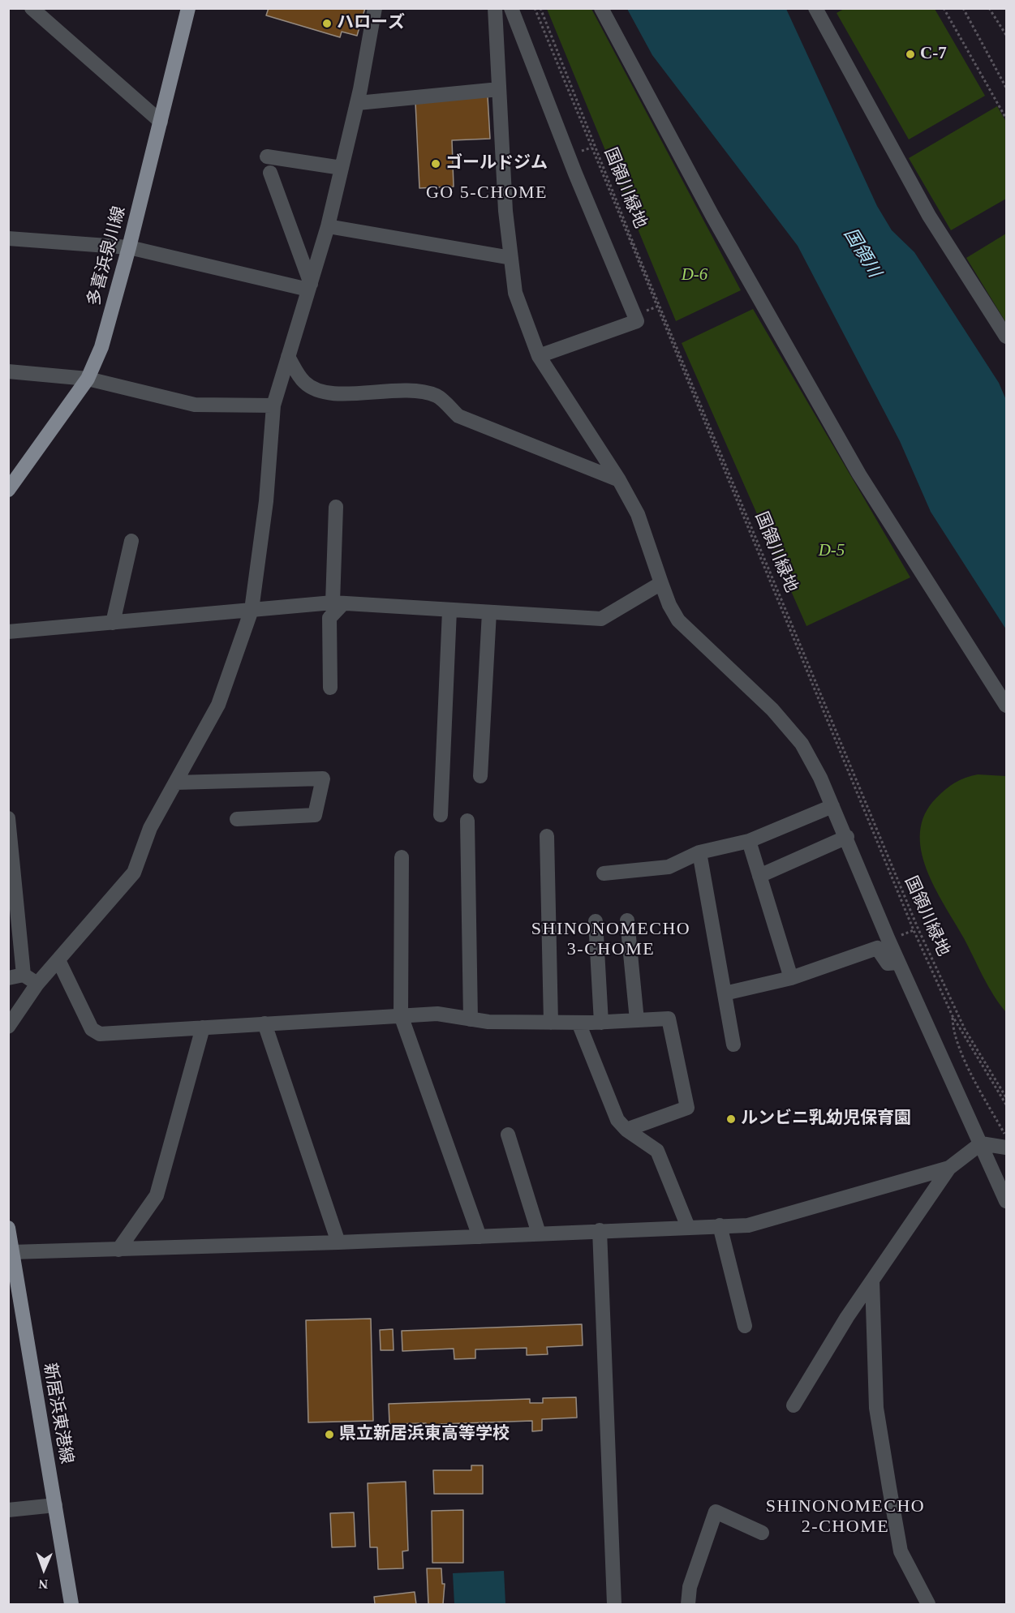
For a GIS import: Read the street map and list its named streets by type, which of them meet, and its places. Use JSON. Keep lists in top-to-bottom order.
{
  "streets": {
    "main road": ["多喜浜泉川線", "新居浜東港線"],
    "path": ["国領川緑地"]
  },
  "districts": ["GO 5-CHOME", "SHINONOMECHO 3-CHOME", "SHINONOMECHO 2-CHOME"],
  "water": ["国領川"],
  "parks": ["D-6", "D-5"],
  "places": [
    "ハローズ",
    "C-7",
    "ゴールドジム",
    "ルンビニ乳幼児保育園",
    "県立新居浜東高等学校"
  ],
  "north": "bottom"
}
